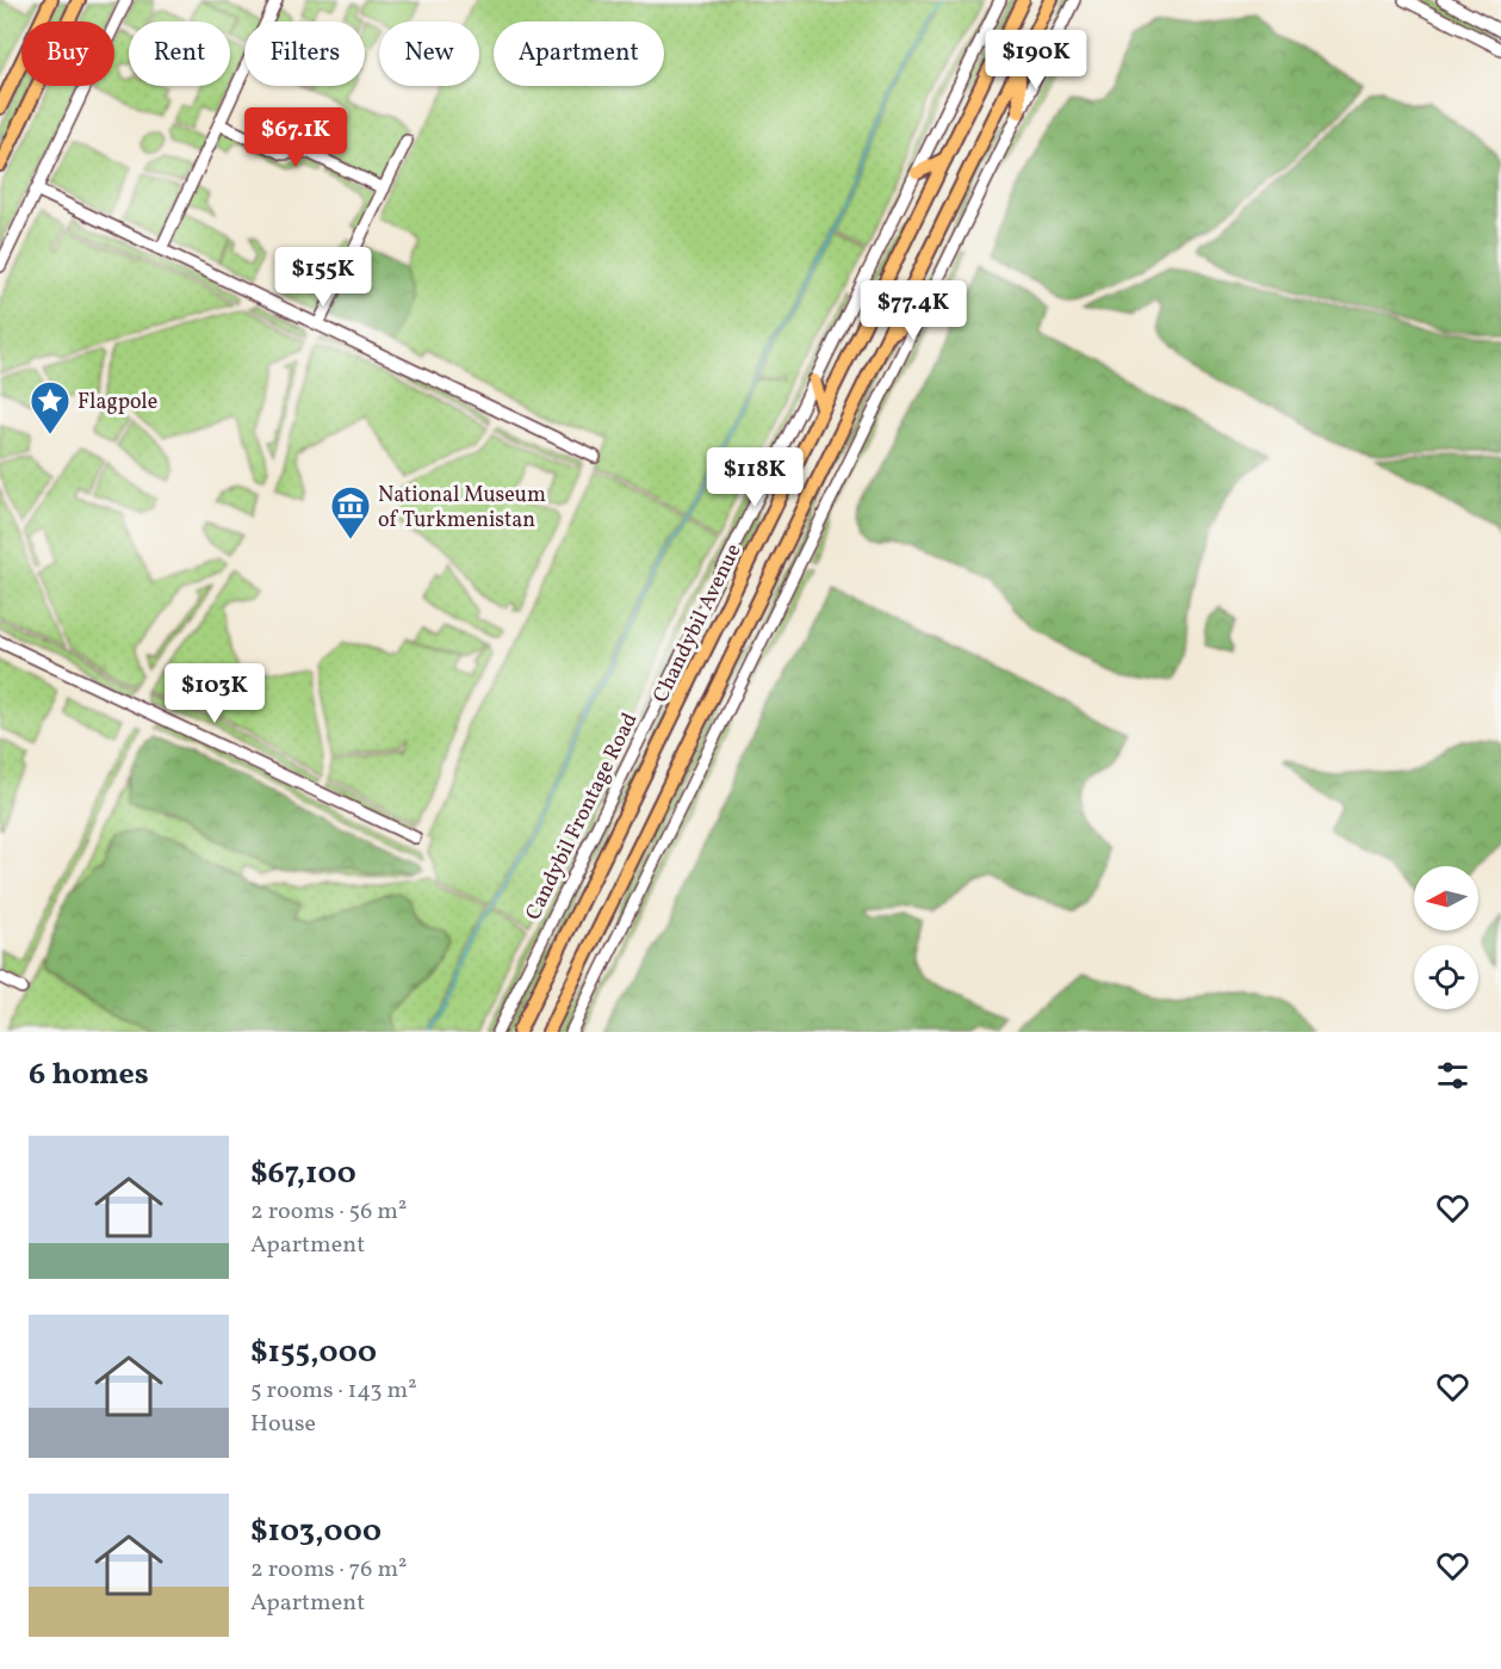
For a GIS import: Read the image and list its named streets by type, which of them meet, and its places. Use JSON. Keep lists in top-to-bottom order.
{
  "streets": {
    "main road": ["Chandybil Avenue"],
    "street": ["Candybil Frontage Road"]
  },
  "places": {
    "place": ["Flagpole"],
    "museum": ["National Museum of Turkmenistan"]
  },
  "north": "left",
  "page": {
    "chip": [
      "Buy",
      "Rent",
      "Filters",
      "New",
      "Apartment"
    ],
    "price": [
      "$190K",
      "$67.1K",
      "$155K",
      "$77.4K",
      "$118K",
      "$103K"
    ],
    "heading": "6 homes",
    "list": [
      {
        "name": "$67,100",
        "note": "2 rooms · 56 m² · Apartment"
      },
      {
        "name": "$155,000",
        "note": "5 rooms · 143 m² · House"
      },
      {
        "name": "$103,000",
        "note": "2 rooms · 76 m² · Apartment"
      }
    ]
  }
}
